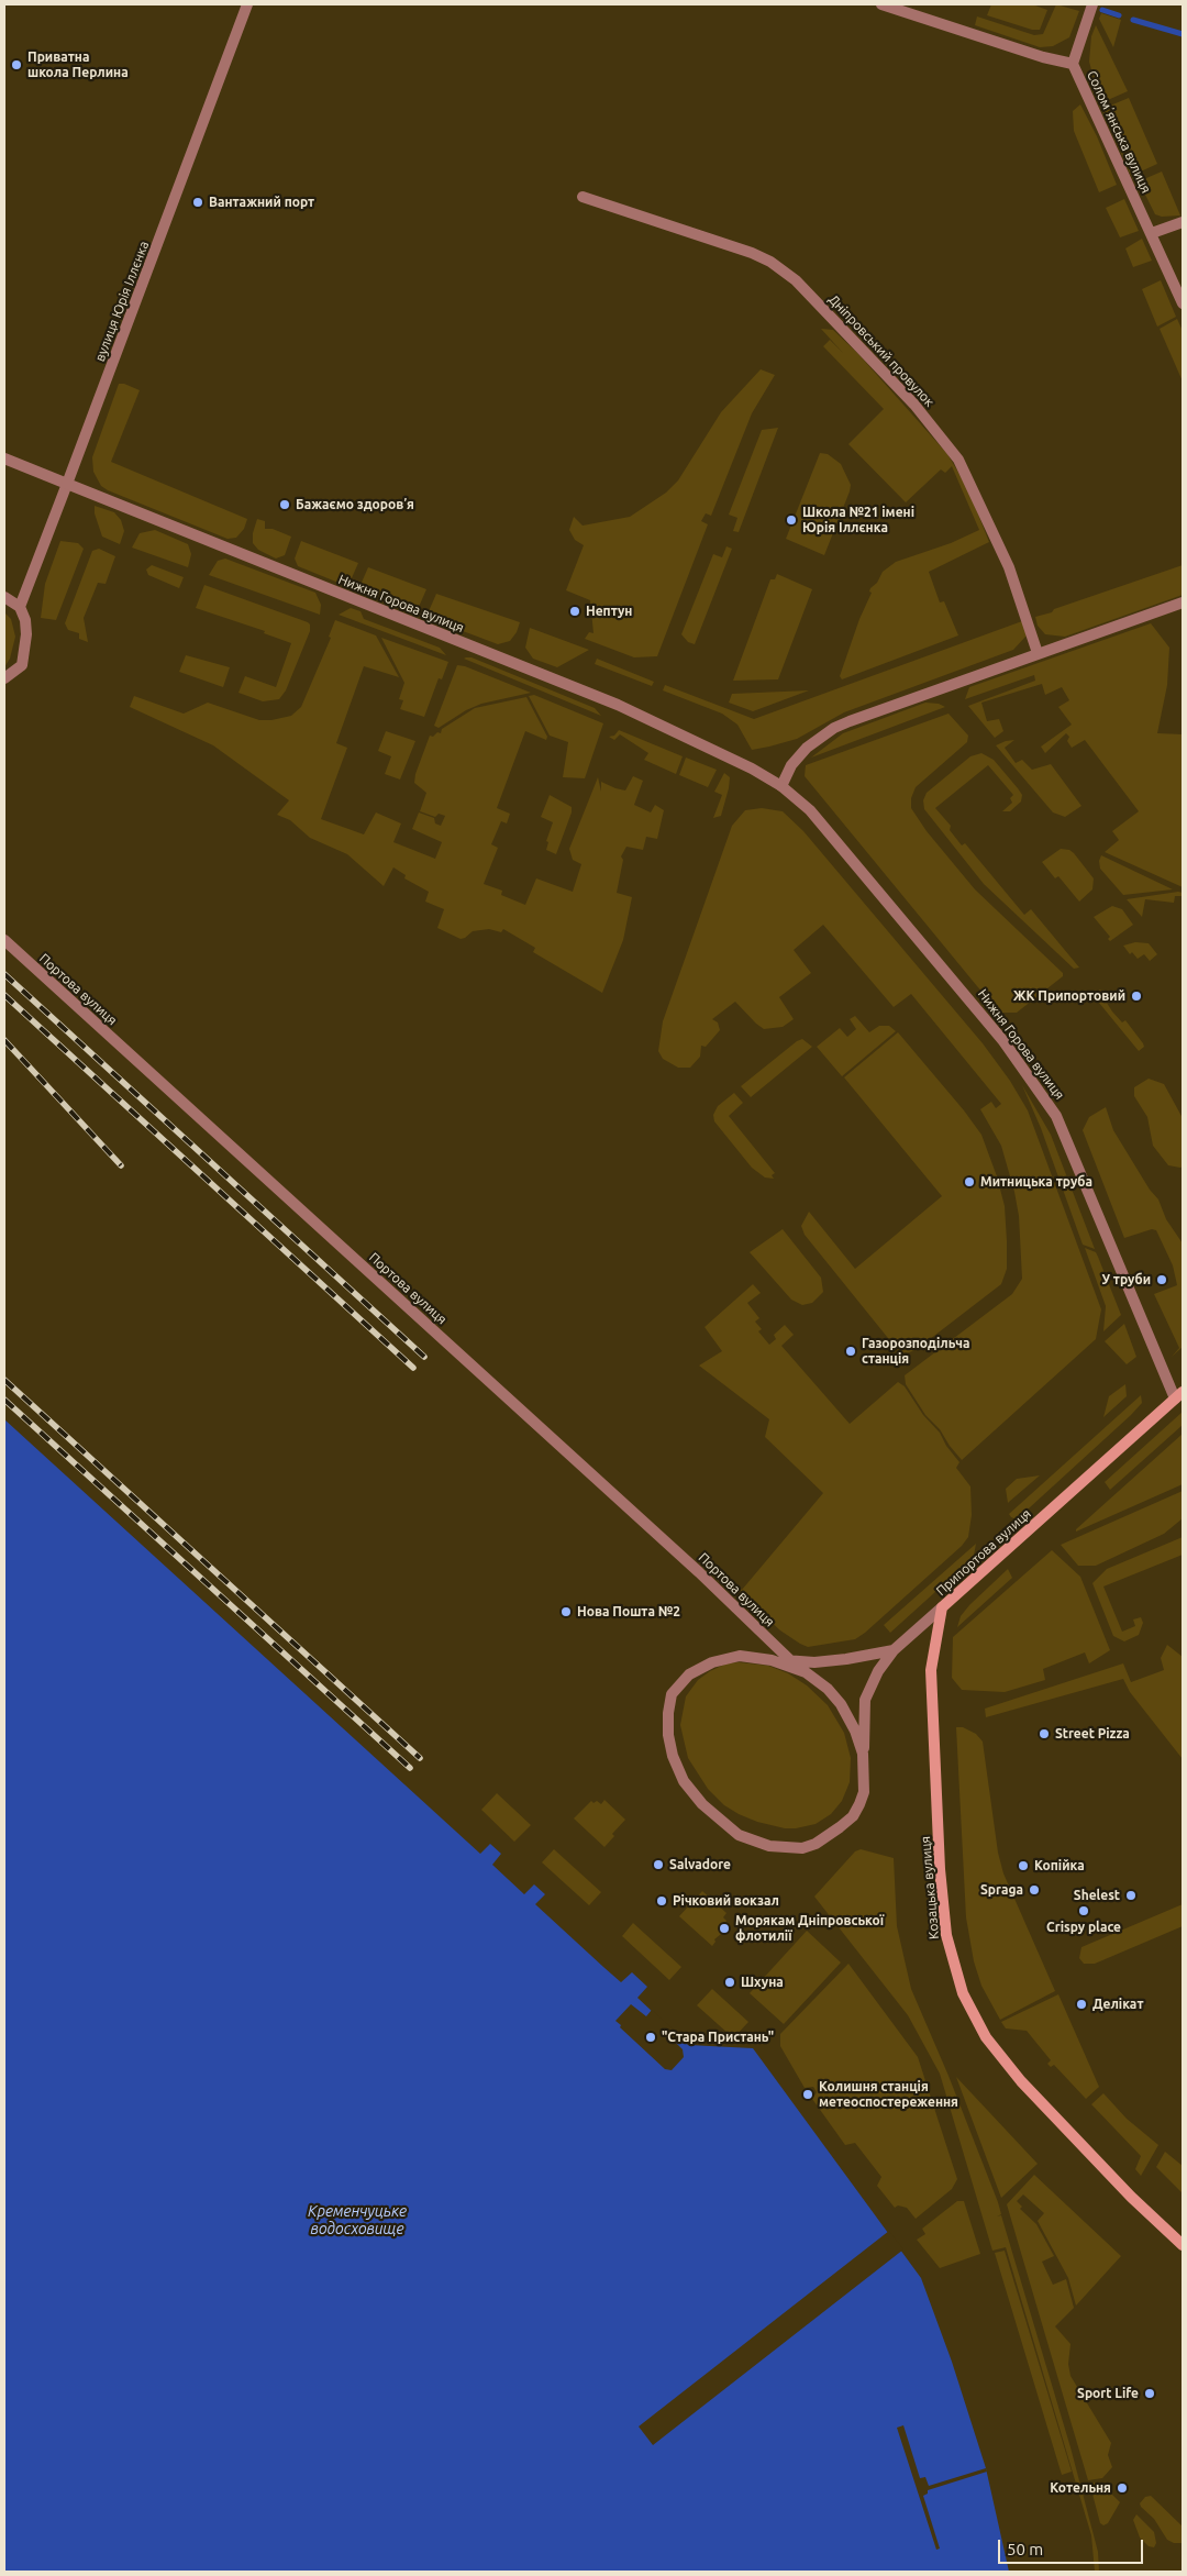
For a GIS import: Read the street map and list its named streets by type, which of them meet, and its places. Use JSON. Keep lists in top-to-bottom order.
{
  "streets": {
    "main road": ["Припортова вулиця", "Козацька вулиця"],
    "street": [
      "Соломʼянська вулиця",
      "вулиця Юрія Іллєнка",
      "Дніпровський провулок",
      "Нижня Горова вулиця",
      "Портова вулиця"
    ]
  },
  "crossings": [
    ["вулиця Юрія Іллєнка", "Нижня Горова вулиця"],
    ["Нижня Горова вулиця", "Припортова вулиця"],
    ["Припортова вулиця", "Козацька вулиця"]
  ],
  "water": ["Кременчуцьке водосховище"],
  "places": [
    "Приватна школа Перлина",
    "Вантажний порт",
    "Бажаємо здоровʼя",
    "Школа №21 імені Юрія Іллєнка",
    "Нептун",
    "ЖК Припортовий",
    "Митницька труба",
    "У труби",
    "Газорозподільча станція",
    "Нова Пошта №2",
    "Street Pizza",
    "Salvadore",
    "Копійка",
    "Spraga",
    "Shelest",
    "Річковий вокзал",
    "Crispy place",
    "Морякам Дніпровської флотилії",
    "Шхуна",
    "Делікат",
    "\"Стара Пристань\"",
    "Колишня станція метеоспостереження",
    "Sport Life",
    "Котельня"
  ],
  "scale_bar": "50 m"
}
